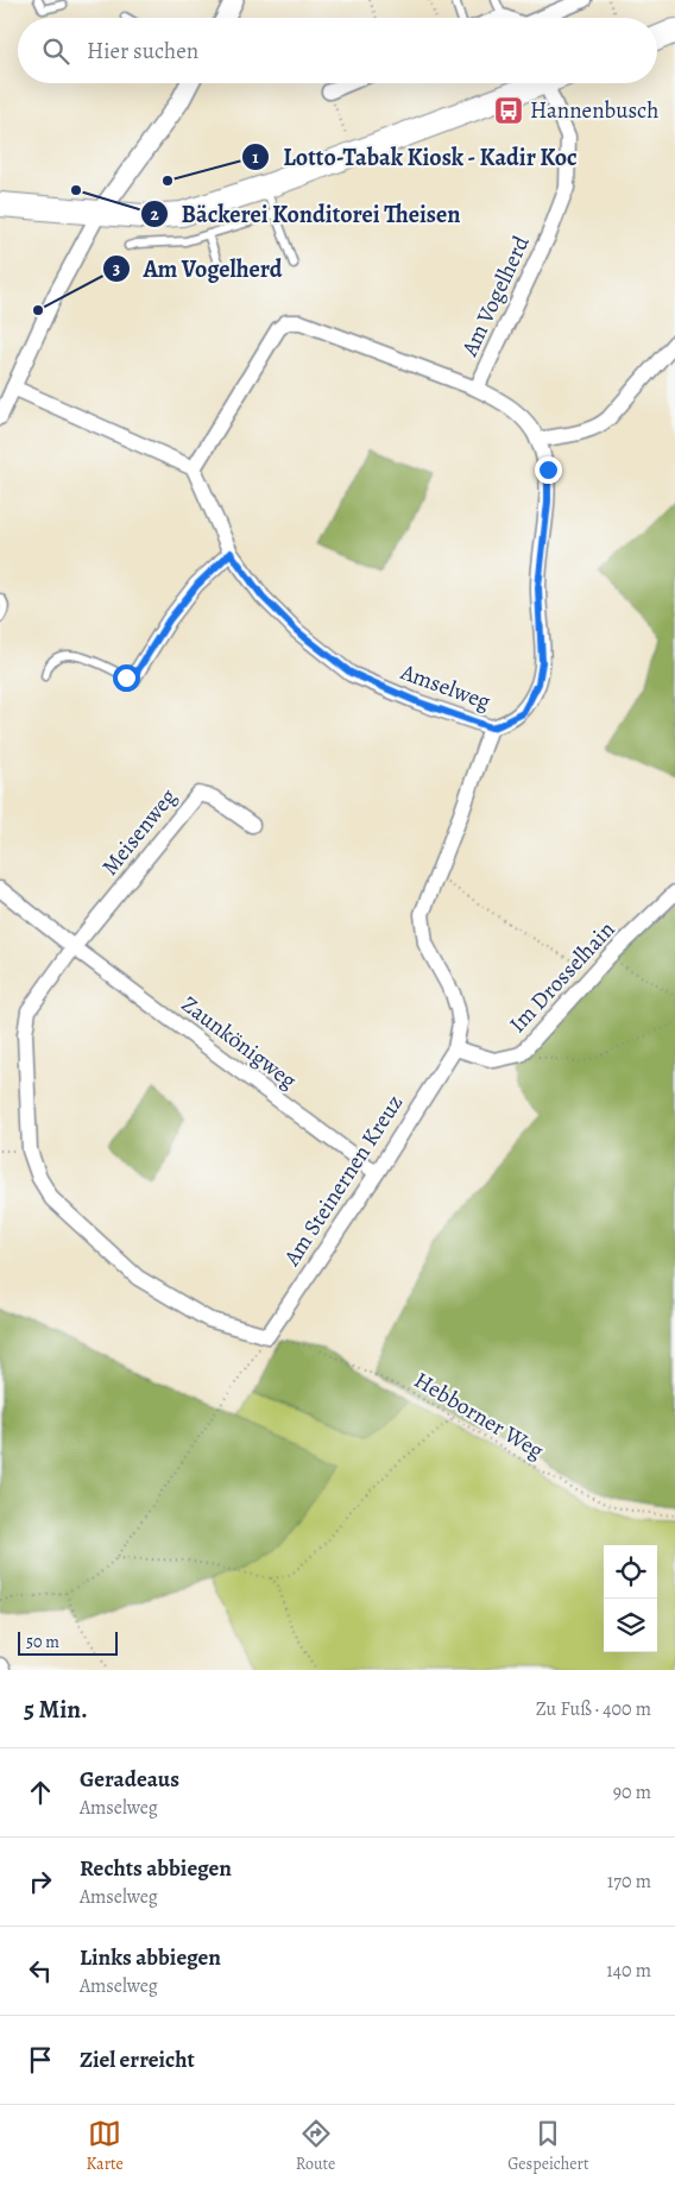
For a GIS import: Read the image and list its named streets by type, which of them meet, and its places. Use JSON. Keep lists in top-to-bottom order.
{
  "streets": {
    "street": [
      "Am Vogelherd",
      "Amselweg",
      "Meisenweg",
      "Im Drosselhain",
      "Zaunkönigweg",
      "Am Steinernen Kreuz"
    ],
    "path": ["Hebborner Weg"]
  },
  "crossings": [
    ["Am Vogelherd", "Amselweg"],
    ["Meisenweg", "Zaunkönigweg"],
    ["Im Drosselhain", "Am Steinernen Kreuz"],
    ["Zaunkönigweg", "Am Steinernen Kreuz"],
    ["Am Steinernen Kreuz", "Hebborner Weg"]
  ],
  "places": {
    "bus stop": ["Hannenbusch"],
    "other": ["Lotto-Tabak Kiosk - Kadir Koc", "Bäckerei Konditorei Theisen", "Am Vogelherd"]
  },
  "scale_bar": "50 m",
  "page": {
    "search": "Hier suchen",
    "scale": "50 m",
    "heading": ["5 Min.", "Zu Fuß · 400 m"],
    "list": [
      ["Geradeaus", "Amselweg", "90 m"],
      ["Rechts abbiegen", "Amselweg", "170 m"],
      ["Links abbiegen", "Amselweg", "140 m"],
      "Ziel erreicht"
    ],
    "nav": ["Karte", "Route", "Gespeichert"]
  }
}
